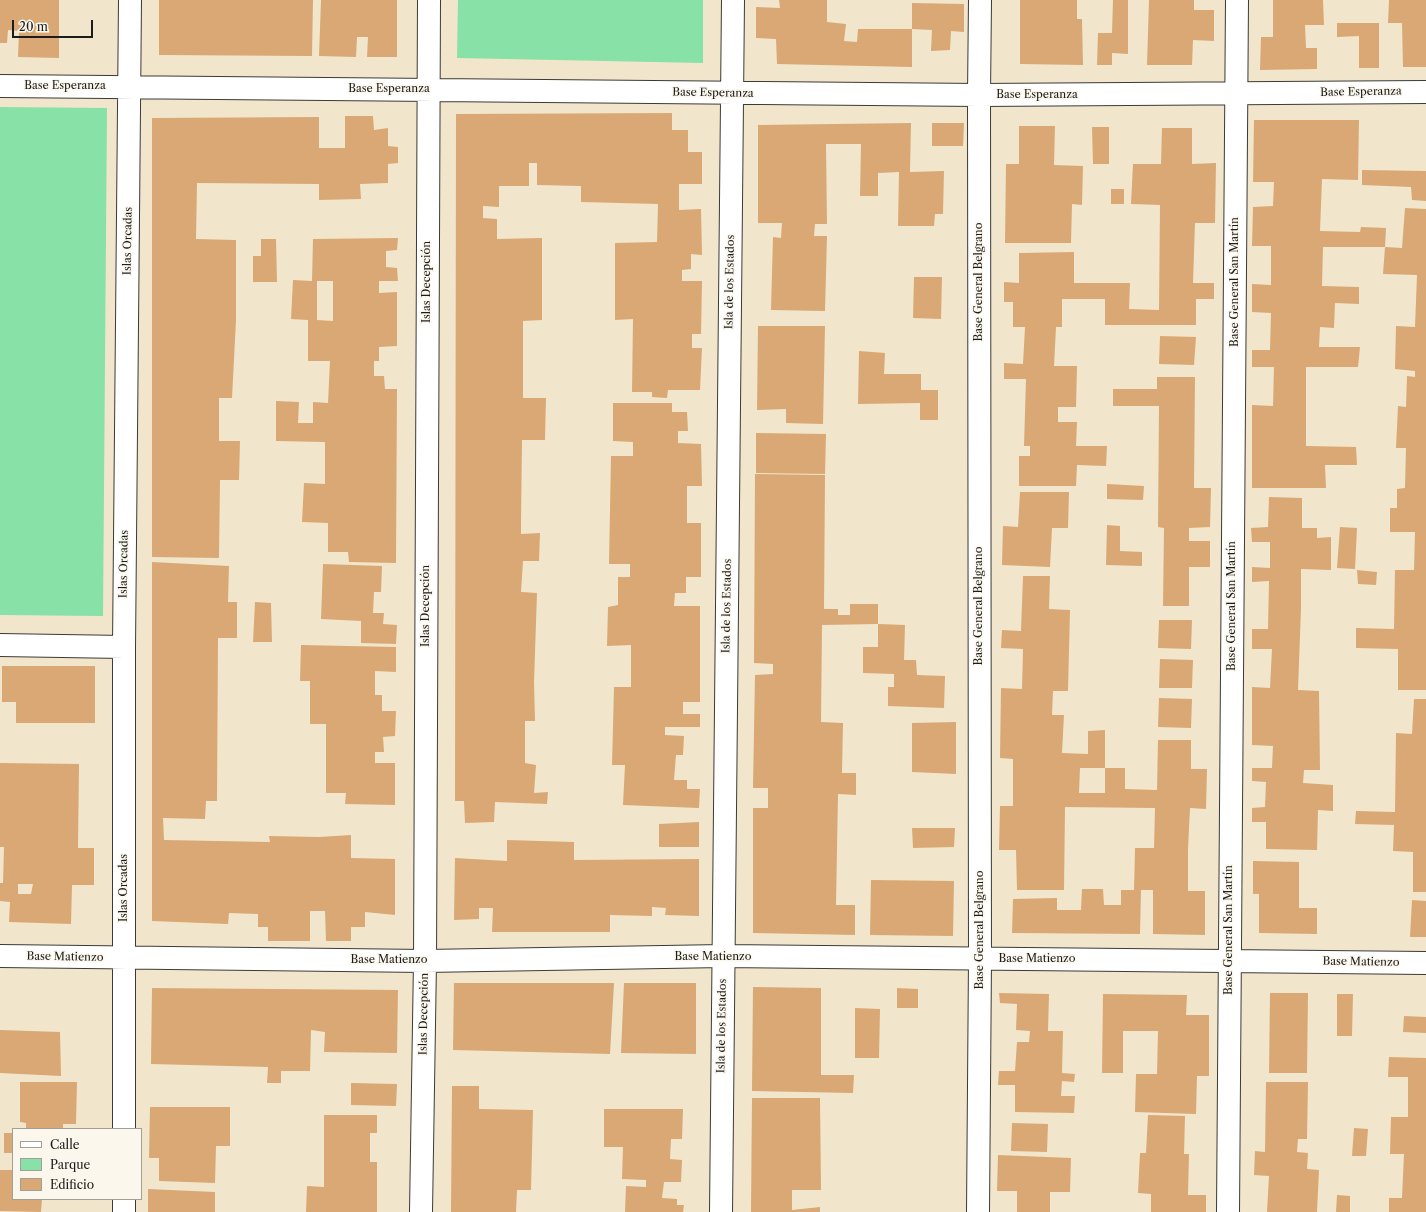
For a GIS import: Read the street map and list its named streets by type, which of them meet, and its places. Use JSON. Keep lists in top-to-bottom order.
{
  "streets": {
    "street": [
      "Base Esperanza",
      "Islas Orcadas",
      "Islas Decepción",
      "Isla de los Estados",
      "Base General Belgrano",
      "Base General San Martín",
      "Base Matienzo"
    ]
  },
  "crossings": [
    ["Base Esperanza", "Islas Orcadas"],
    ["Base Esperanza", "Islas Decepción"],
    ["Base Esperanza", "Isla de los Estados"],
    ["Base Esperanza", "Base General Belgrano"],
    ["Base Esperanza", "Base General San Martín"],
    ["Islas Orcadas", "Base Matienzo"],
    ["Islas Decepción", "Base Matienzo"],
    ["Isla de los Estados", "Base Matienzo"],
    ["Base General Belgrano", "Base Matienzo"],
    ["Base General San Martín", "Base Matienzo"]
  ],
  "legend": ["Calle", "Parque", "Edificio"],
  "scale_bar": "20 m"
}
